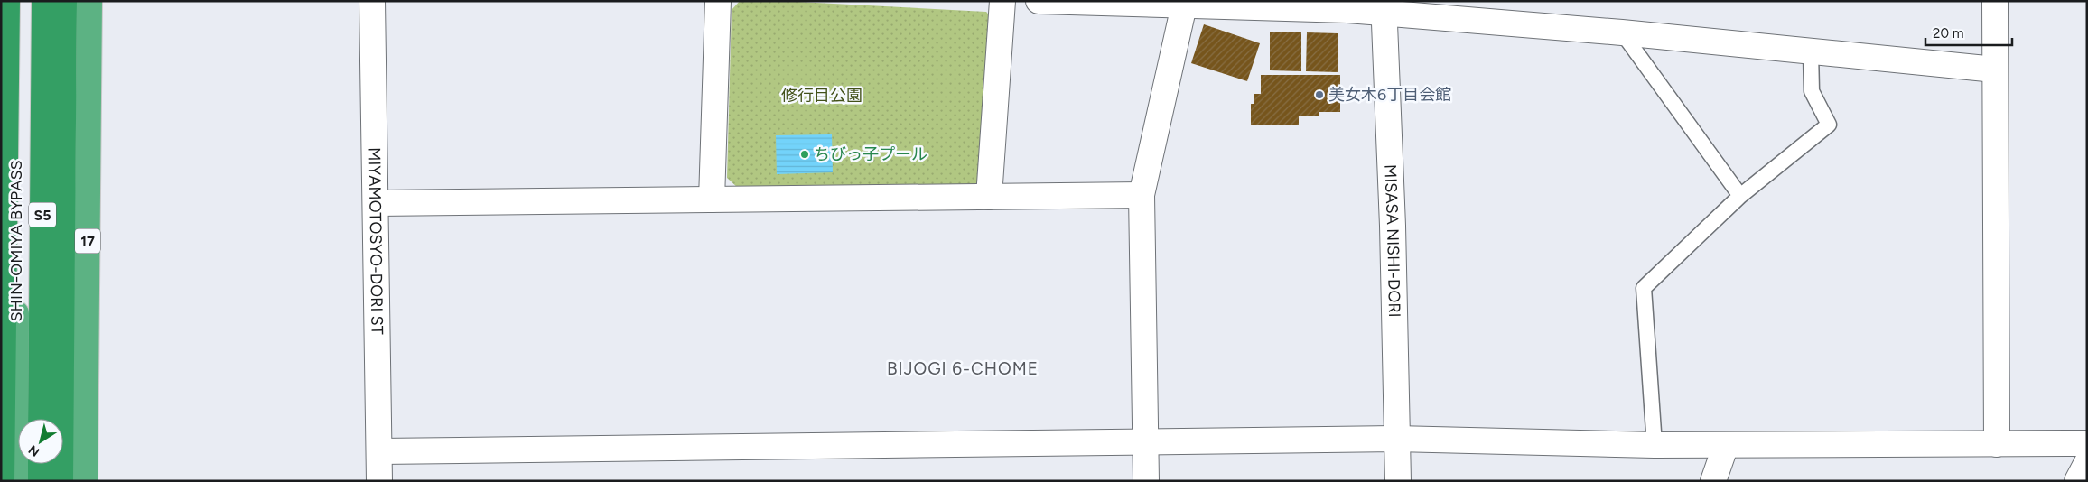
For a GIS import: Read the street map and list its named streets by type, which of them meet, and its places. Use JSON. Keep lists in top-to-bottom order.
{
  "streets": {
    "highway": ["S5", "SHIN-OMIYA BYPASS", "17"],
    "street": ["MIYAMOTOSYO-DORI ST", "MISASA NISHI-DORI"]
  },
  "districts": ["BIJOGI 6-CHOME"],
  "parks": ["修行目公園"],
  "places": ["美女木6丁目会館", "ちびっ子プール"],
  "scale_bar": "20 m",
  "north": "bottom left"
}
